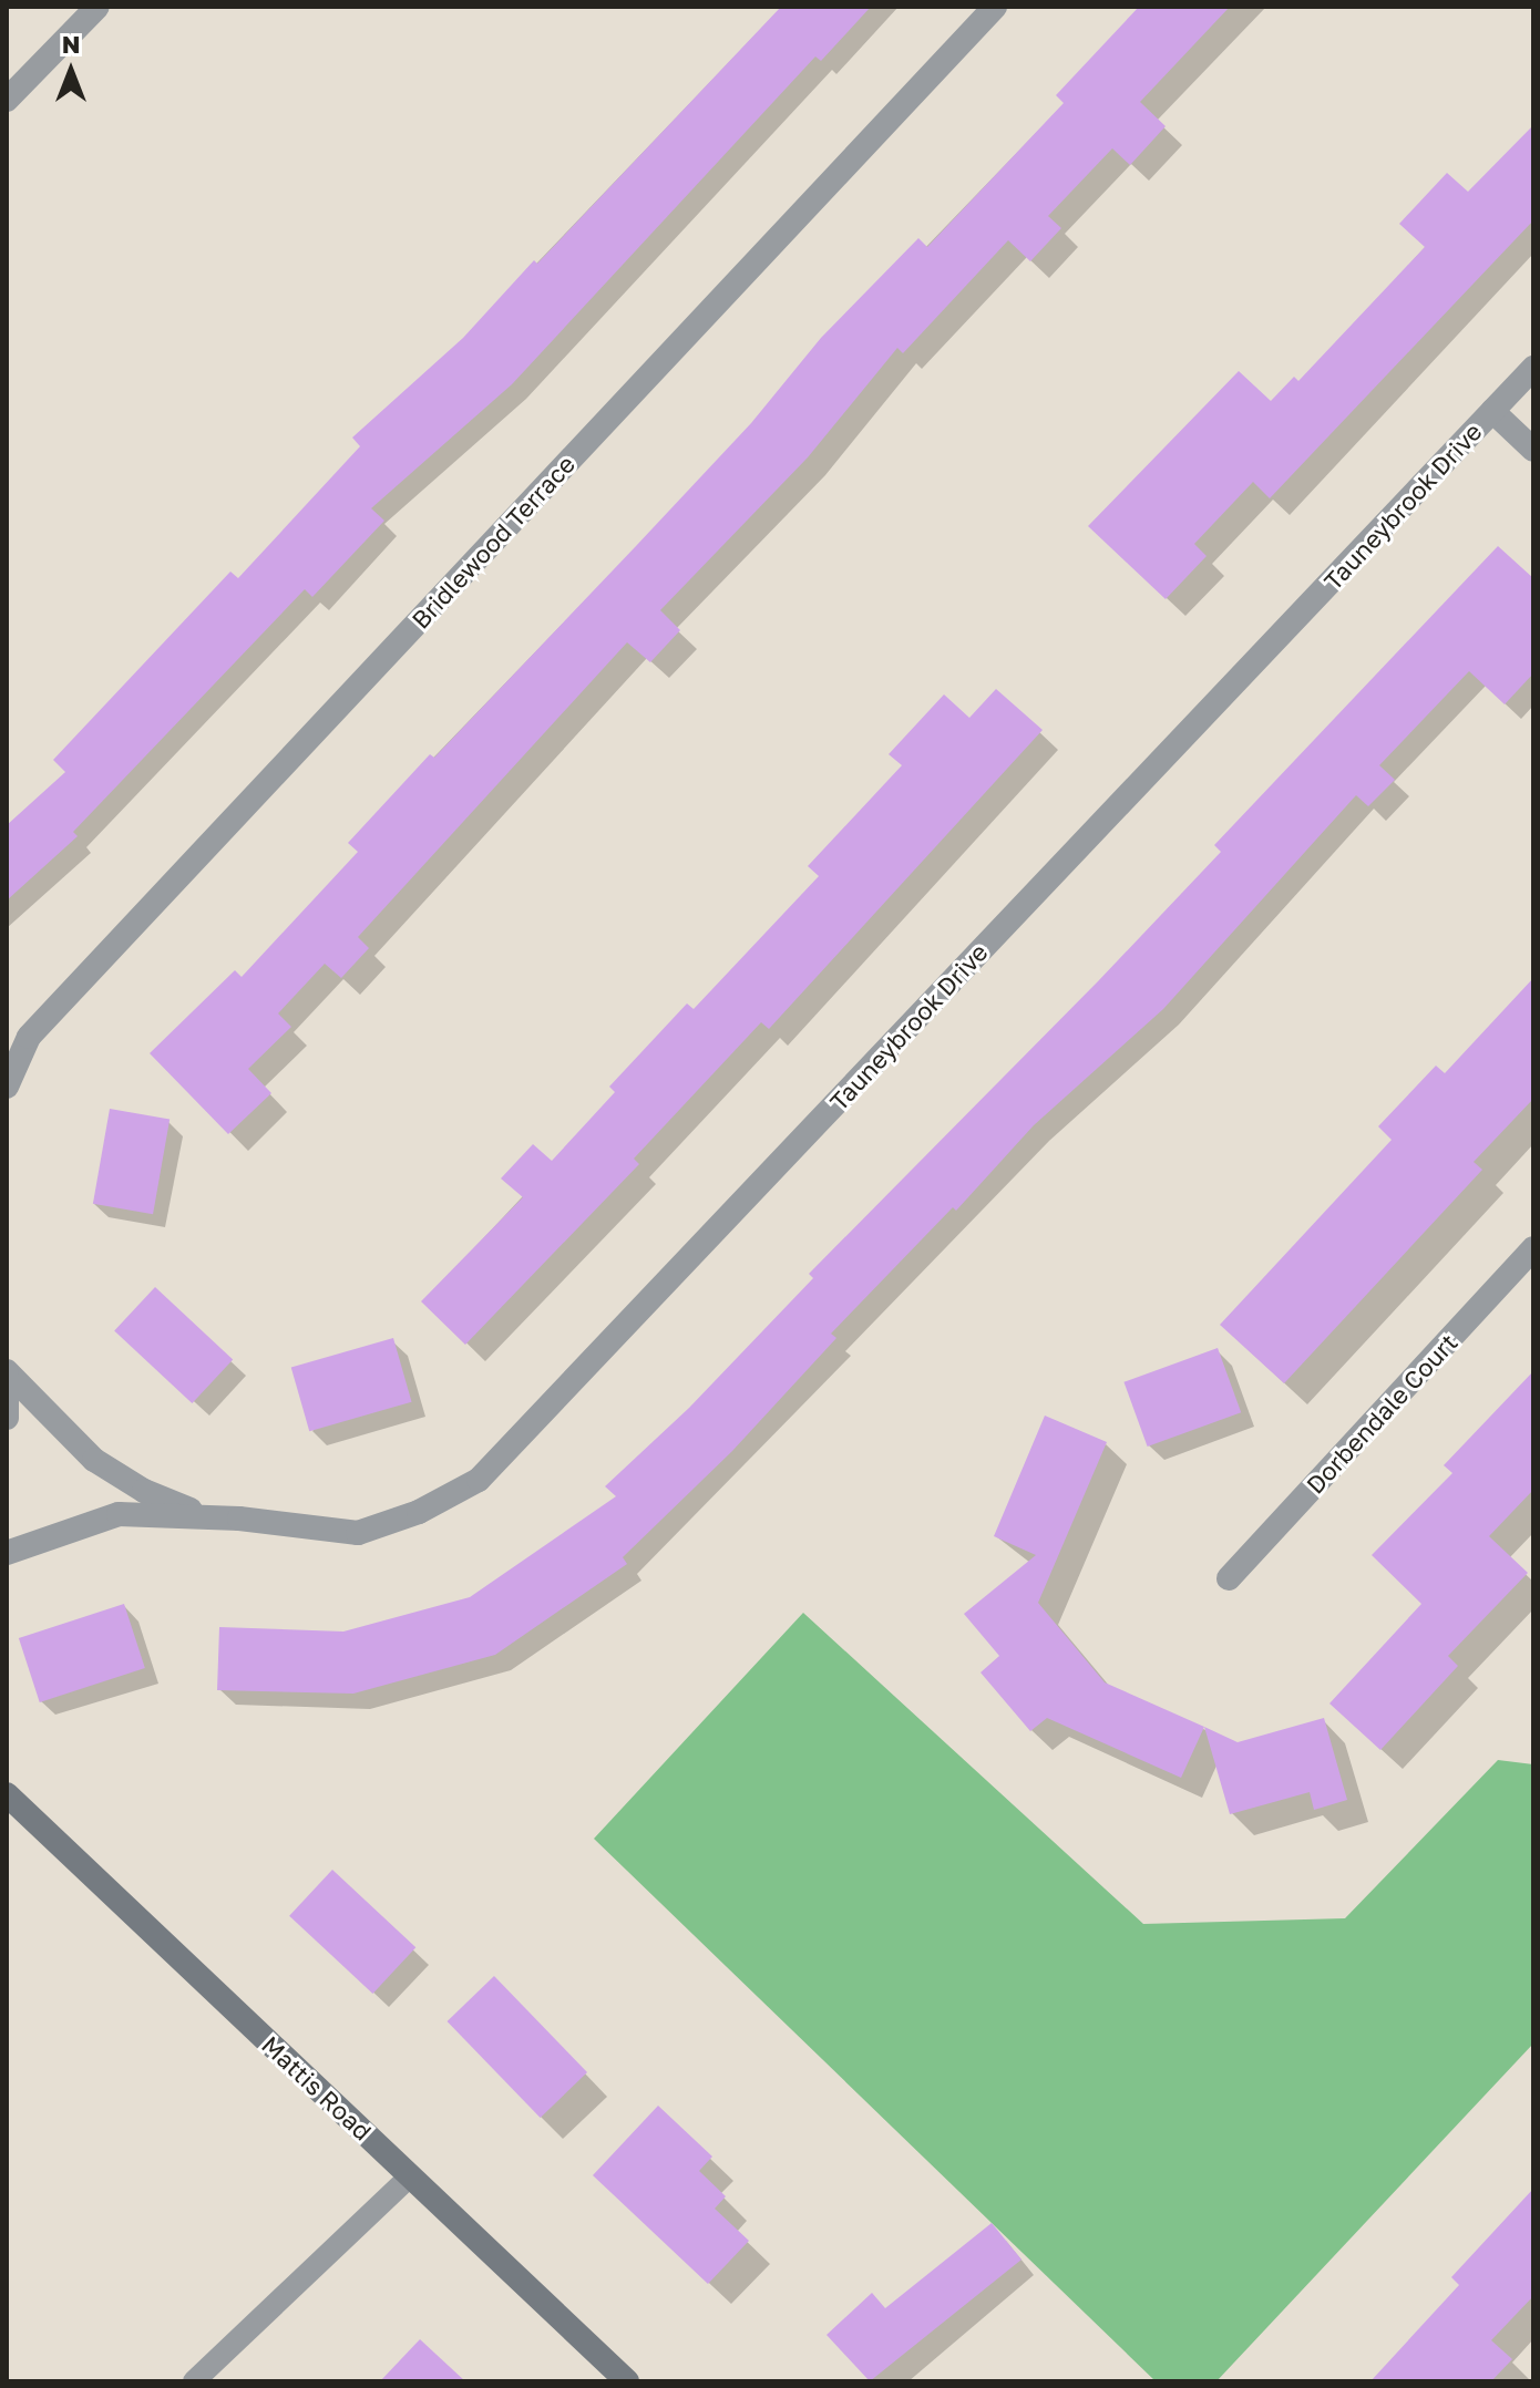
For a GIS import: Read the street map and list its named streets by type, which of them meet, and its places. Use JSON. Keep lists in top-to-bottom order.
{
  "streets": {
    "main road": ["Mattis Road"],
    "street": ["Tauneybrook Drive", "Bridlewood Terrace", "Dorbendale Court"]
  },
  "north": "top"
}
